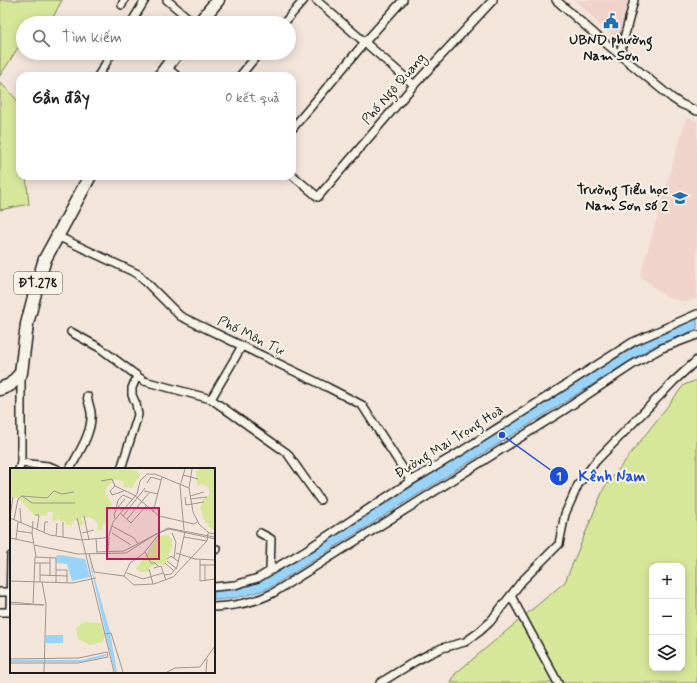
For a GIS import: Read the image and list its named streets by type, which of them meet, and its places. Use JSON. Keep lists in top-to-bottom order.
{
  "streets": {
    "main road": ["ĐT.278"],
    "street": ["Phố Ngô Quang", "Phố Môn Tự", "Đường Mai Trọng Hoà"]
  },
  "crossings": [
    ["ĐT.278", "Phố Môn Tự"],
    ["Phố Môn Tự", "Đường Mai Trọng Hoà"]
  ],
  "places": {
    "public building": ["UBND phường Nam Sơn"],
    "school or university": ["Trường Tiểu học Nam Sơn số 2"],
    "other": ["Kênh Nam"]
  },
  "page": {
    "search": "Tìm kiếm",
    "heading": ["Gần đây", "0 kết quả"],
    "map_buttons": ["+", "−"]
  }
}
